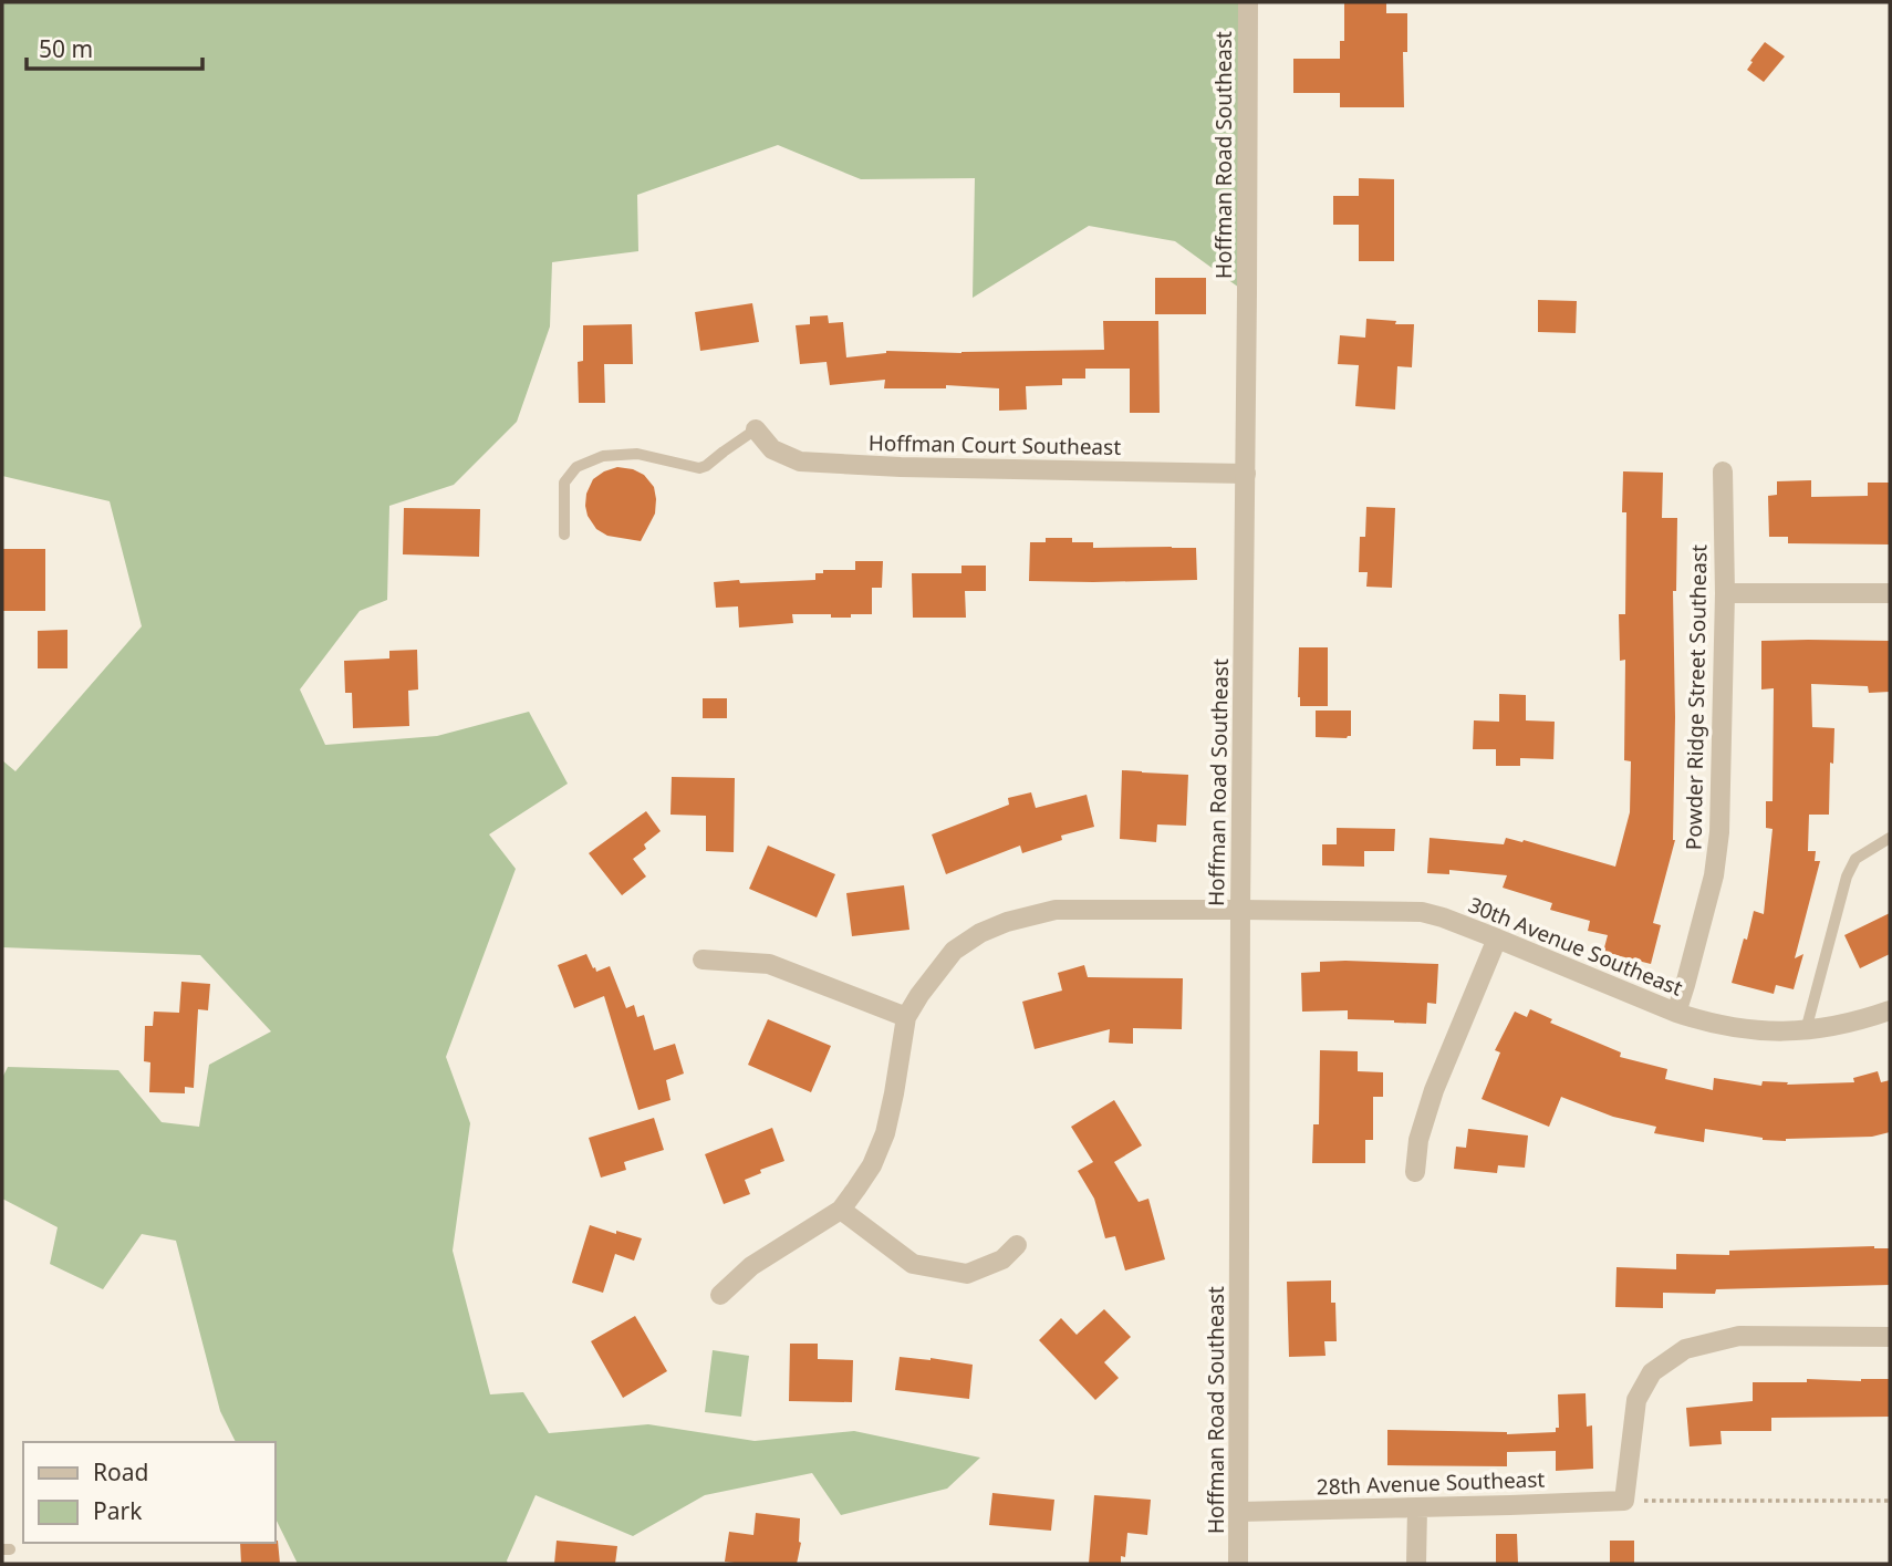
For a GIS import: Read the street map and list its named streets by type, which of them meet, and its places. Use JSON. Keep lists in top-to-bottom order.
{
  "streets": {
    "street": [
      "Hoffman Road Southeast",
      "Hoffman Court Southeast",
      "Powder Ridge Street Southeast",
      "30th Avenue Southeast",
      "28th Avenue Southeast"
    ]
  },
  "crossings": [
    ["Hoffman Road Southeast", "Hoffman Court Southeast"],
    ["Hoffman Road Southeast", "30th Avenue Southeast"],
    ["Hoffman Road Southeast", "28th Avenue Southeast"],
    ["Powder Ridge Street Southeast", "30th Avenue Southeast"]
  ],
  "legend": ["Road", "Park"],
  "scale_bar": "50 m"
}
